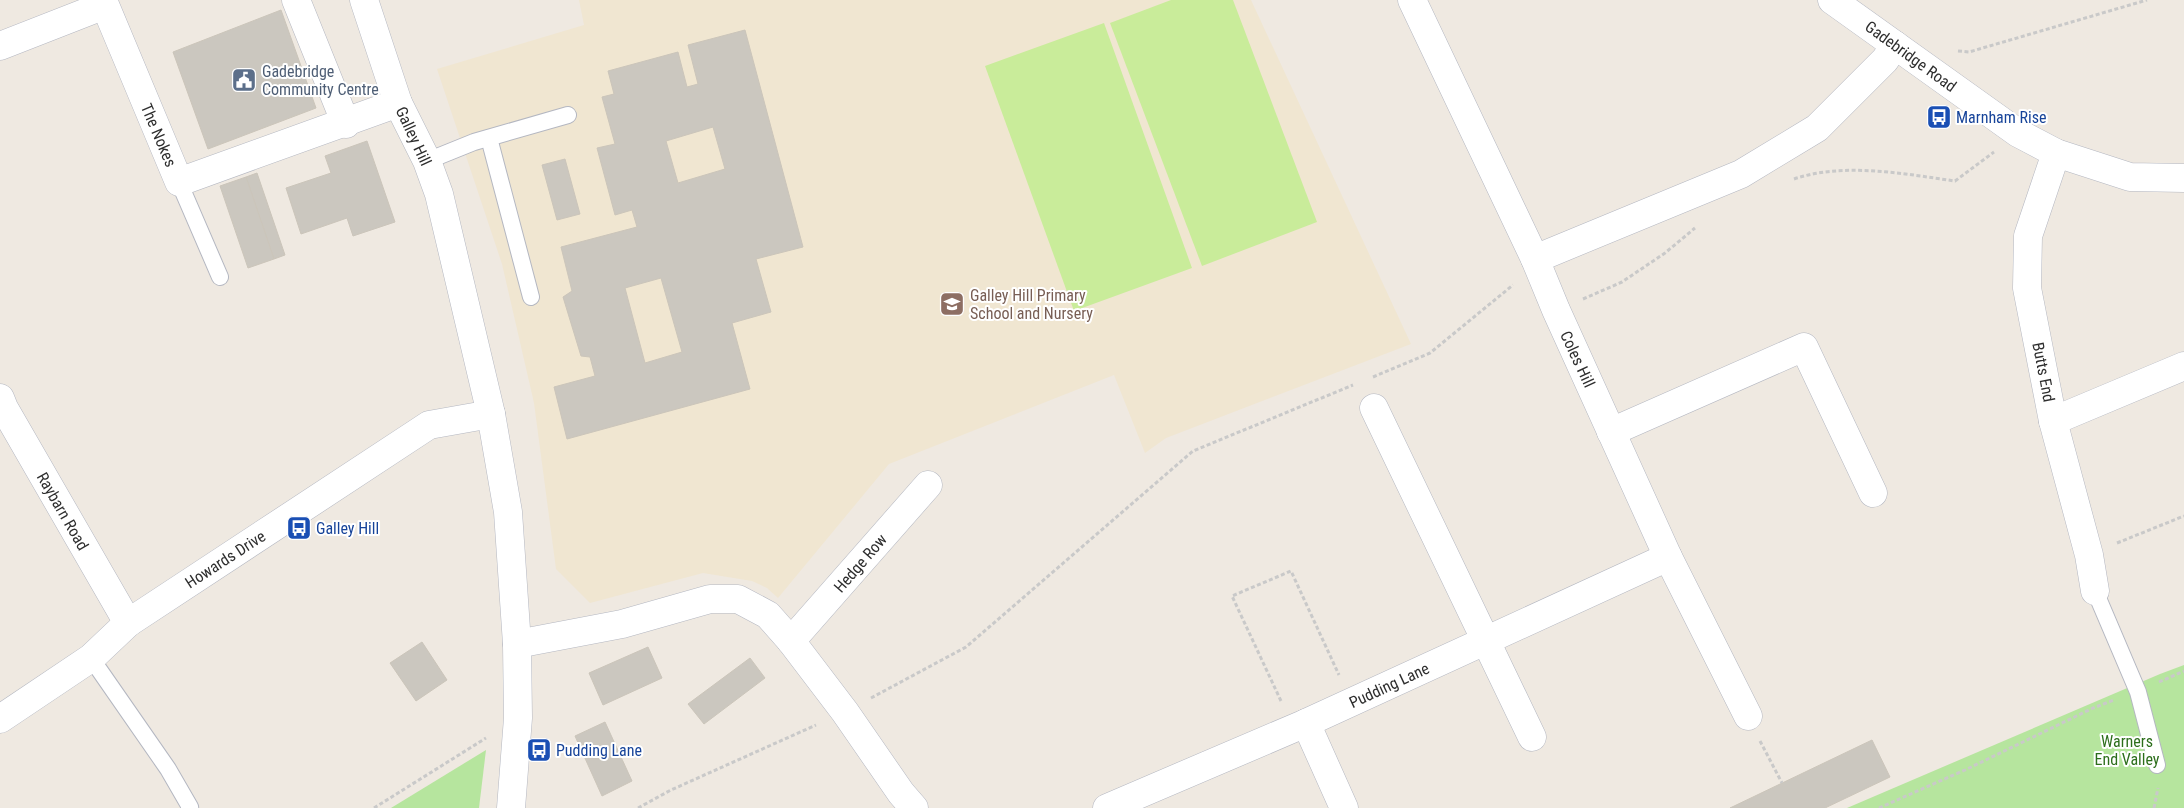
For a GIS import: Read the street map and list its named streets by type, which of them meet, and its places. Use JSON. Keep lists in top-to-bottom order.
{
  "streets": {
    "street": [
      "Gadebridge Road",
      "The Nokes",
      "Galley Hill",
      "Coles Hill",
      "Butts End",
      "Raybarn Road",
      "Howards Drive",
      "Hedge Row",
      "Pudding Lane"
    ]
  },
  "crossings": [
    ["Gadebridge Road", "Butts End"],
    ["The Nokes", "Galley Hill"],
    ["Galley Hill", "Howards Drive"],
    ["Coles Hill", "Pudding Lane"],
    ["Raybarn Road", "Howards Drive"]
  ],
  "parks": ["Warners End Valley"],
  "places": {
    "public building": ["Gadebridge Community Centre"],
    "bus stop": ["Marnham Rise", "Galley Hill", "Pudding Lane"],
    "school or university": ["Galley Hill Primary School and Nursery"]
  }
}
